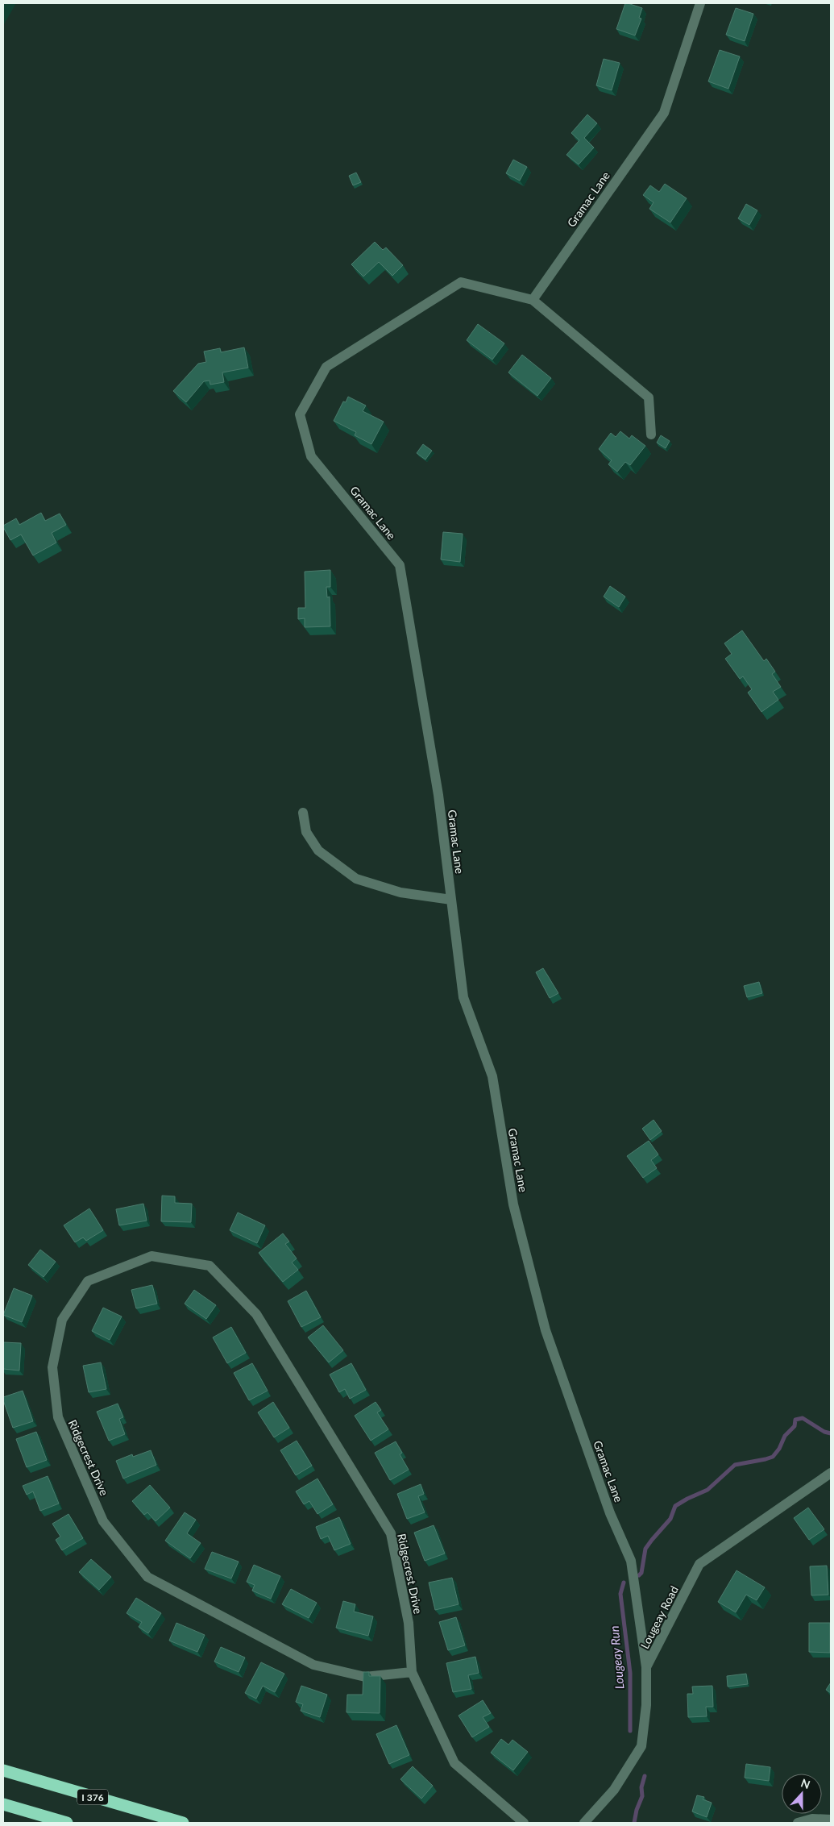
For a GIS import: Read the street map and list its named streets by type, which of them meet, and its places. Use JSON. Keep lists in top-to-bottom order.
{
  "streets": {
    "highway": ["I 376"],
    "street": ["Gramac Lane", "Ridgecrest Drive", "Lougeay Road"]
  },
  "crossings": [
    ["Gramac Lane", "Lougeay Road"]
  ],
  "water": ["Lougeay Run"],
  "north": "top"
}
